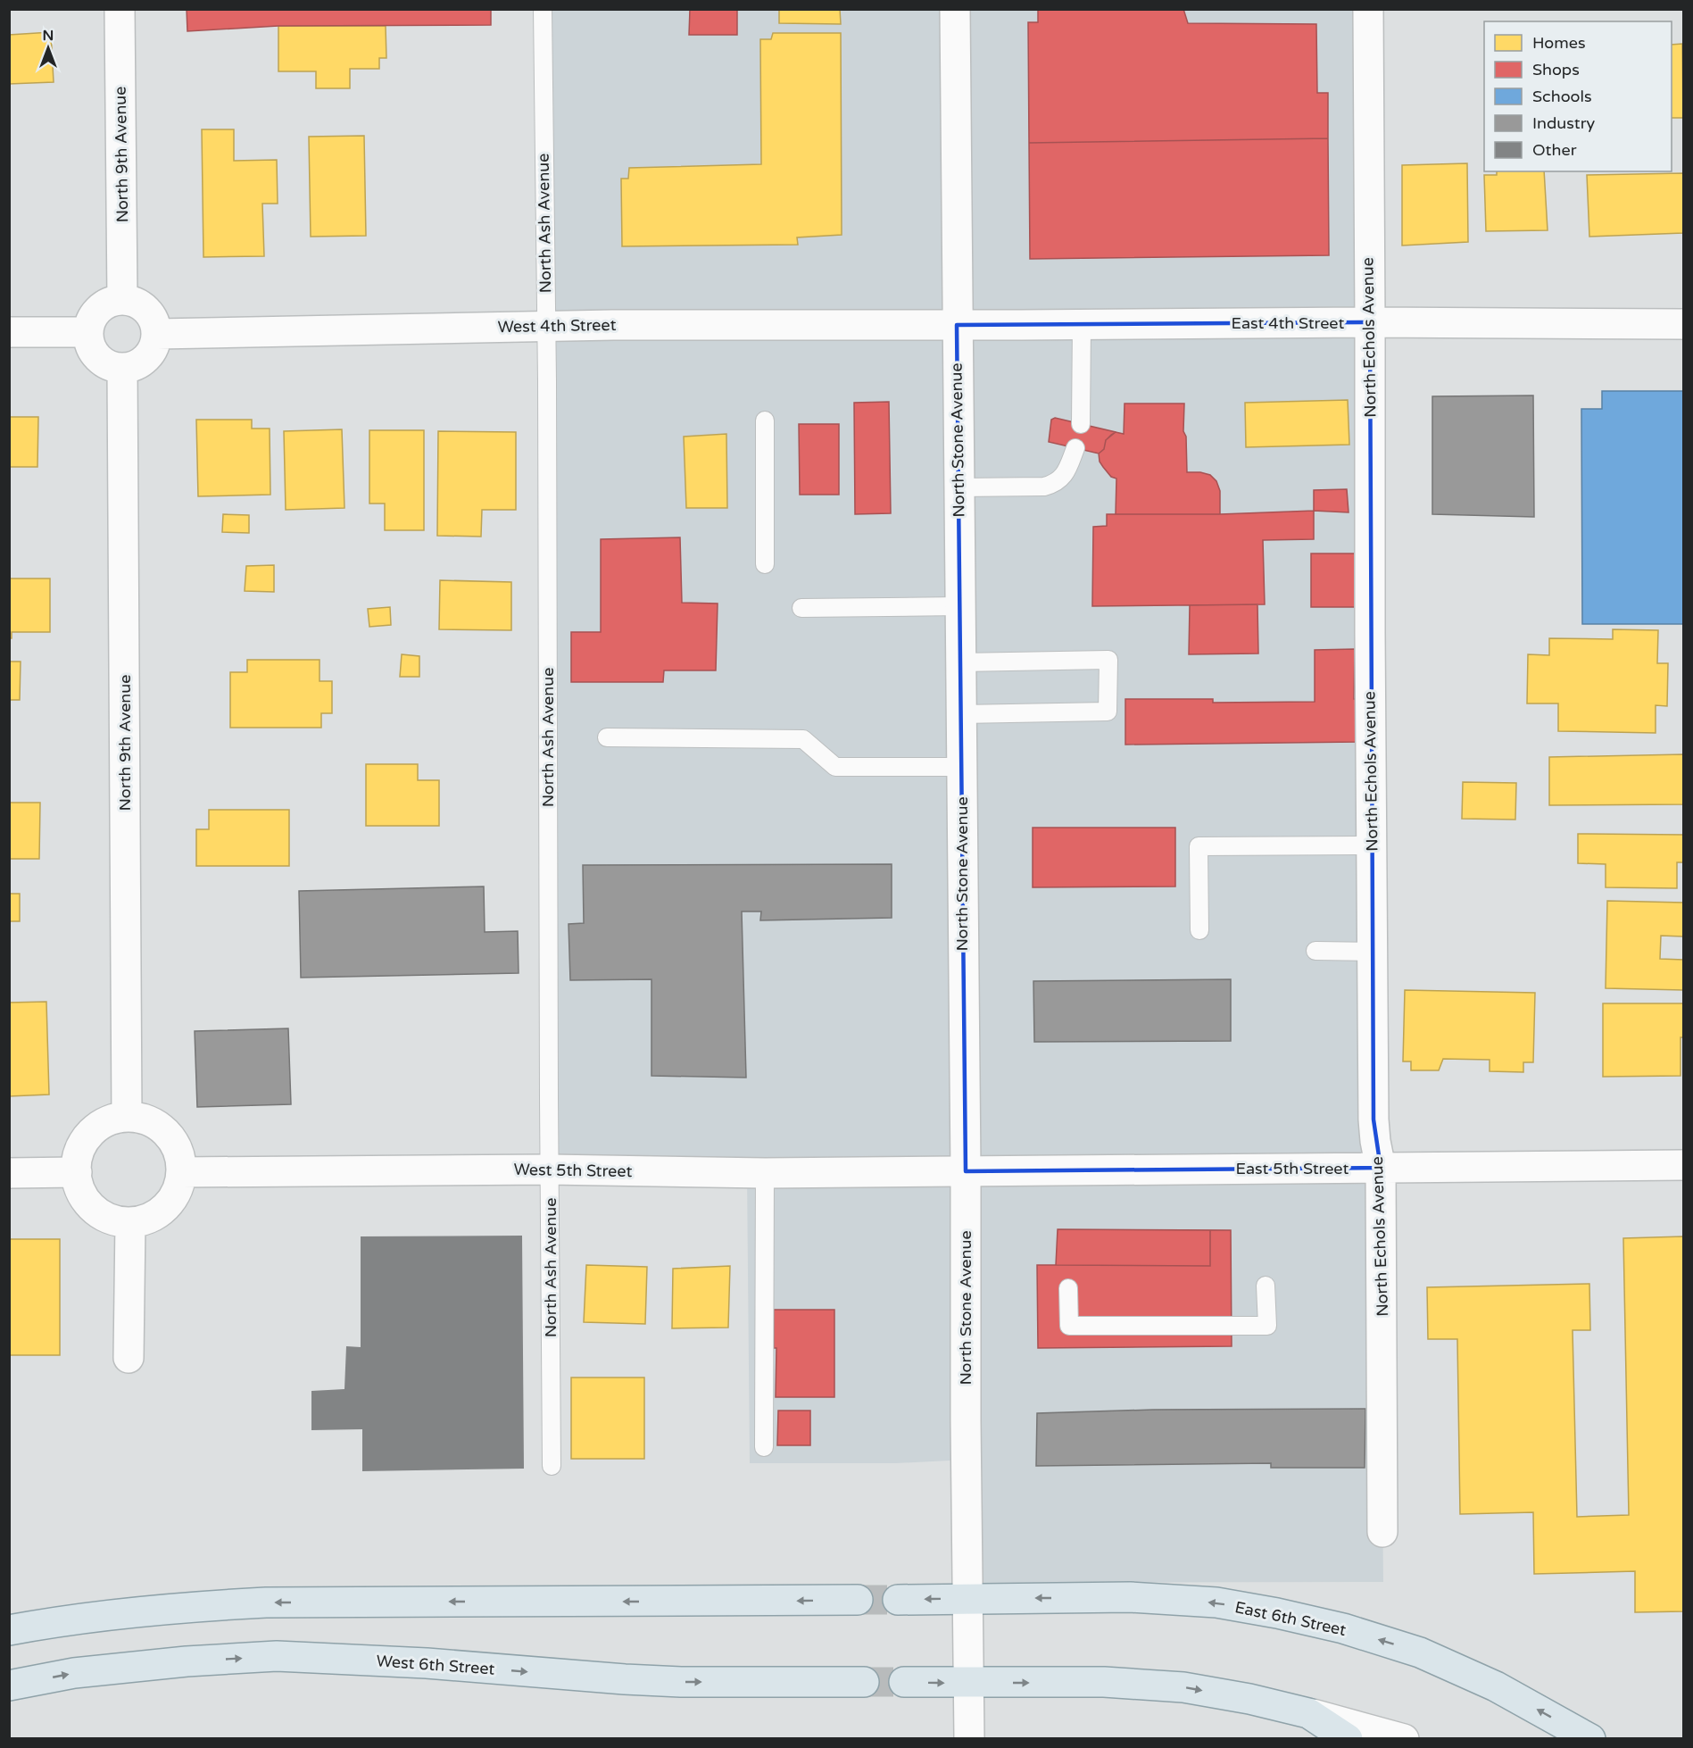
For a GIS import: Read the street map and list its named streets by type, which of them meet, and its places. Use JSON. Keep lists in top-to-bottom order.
{
  "streets": {
    "main road": ["East 6th Street", "West 6th Street"],
    "street": [
      "North 9th Avenue",
      "East 4th Street",
      "West 4th Street",
      "North Echols Avenue",
      "North Stone Avenue",
      "East 5th Street",
      "West 5th Street"
    ],
    "lane": ["North Ash Avenue"]
  },
  "crossings": [
    ["North 9th Avenue", "West 4th Street"],
    ["North 9th Avenue", "West 5th Street"],
    ["North Ash Avenue", "West 4th Street"],
    ["North Ash Avenue", "West 5th Street"],
    ["East 4th Street", "West 4th Street"],
    ["East 4th Street", "North Echols Avenue"],
    ["East 4th Street", "North Stone Avenue"],
    ["West 4th Street", "North Stone Avenue"],
    ["North Echols Avenue", "East 5th Street"],
    ["North Stone Avenue", "East 5th Street"],
    ["North Stone Avenue", "West 5th Street"],
    ["North Stone Avenue", "East 6th Street"],
    ["East 5th Street", "West 5th Street"]
  ],
  "legend": [
    "Homes",
    "Shops",
    "Schools",
    "Industry",
    "Other"
  ],
  "north": "top"
}
